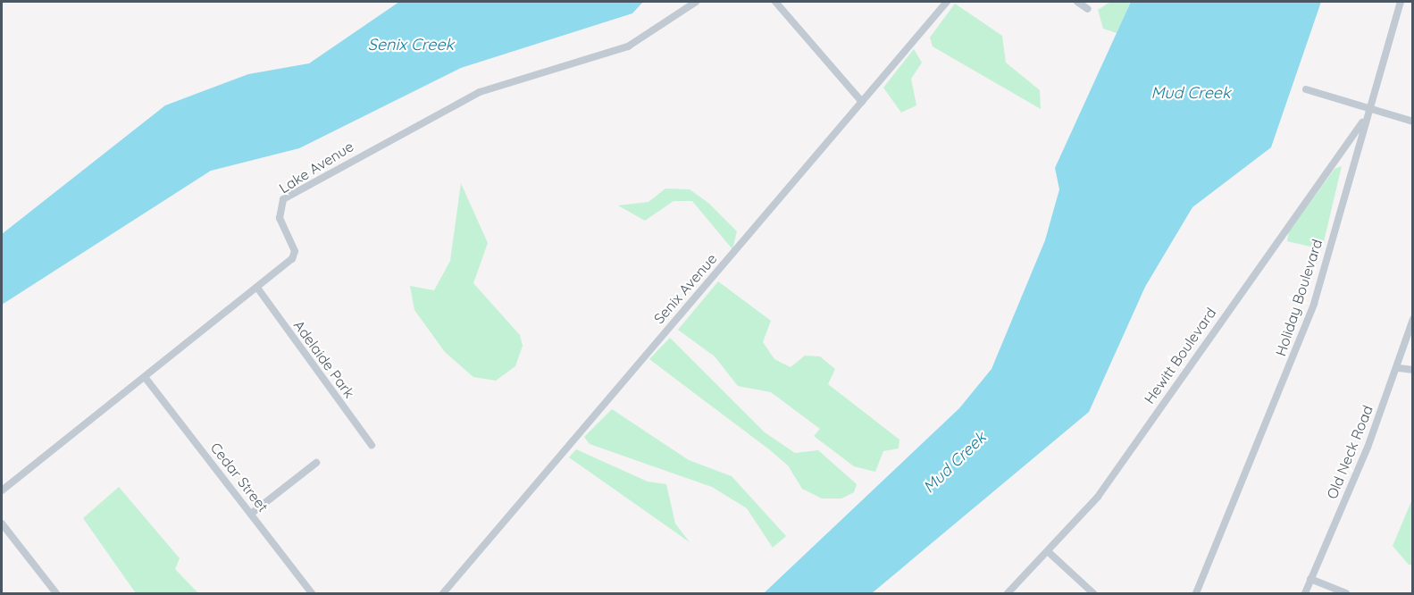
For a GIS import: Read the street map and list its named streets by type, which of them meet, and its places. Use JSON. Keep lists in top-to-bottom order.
{
  "streets": {
    "street": [
      "Lake Avenue",
      "Senix Avenue",
      "Holiday Boulevard",
      "Hewitt Boulevard",
      "Adelaide Park",
      "Old Neck Road",
      "Cedar Street"
    ]
  },
  "crossings": [
    ["Lake Avenue", "Adelaide Park"],
    ["Lake Avenue", "Cedar Street"],
    ["Holiday Boulevard", "Hewitt Boulevard"]
  ],
  "water": ["Senix Creek", "Mud Creek"]
}
